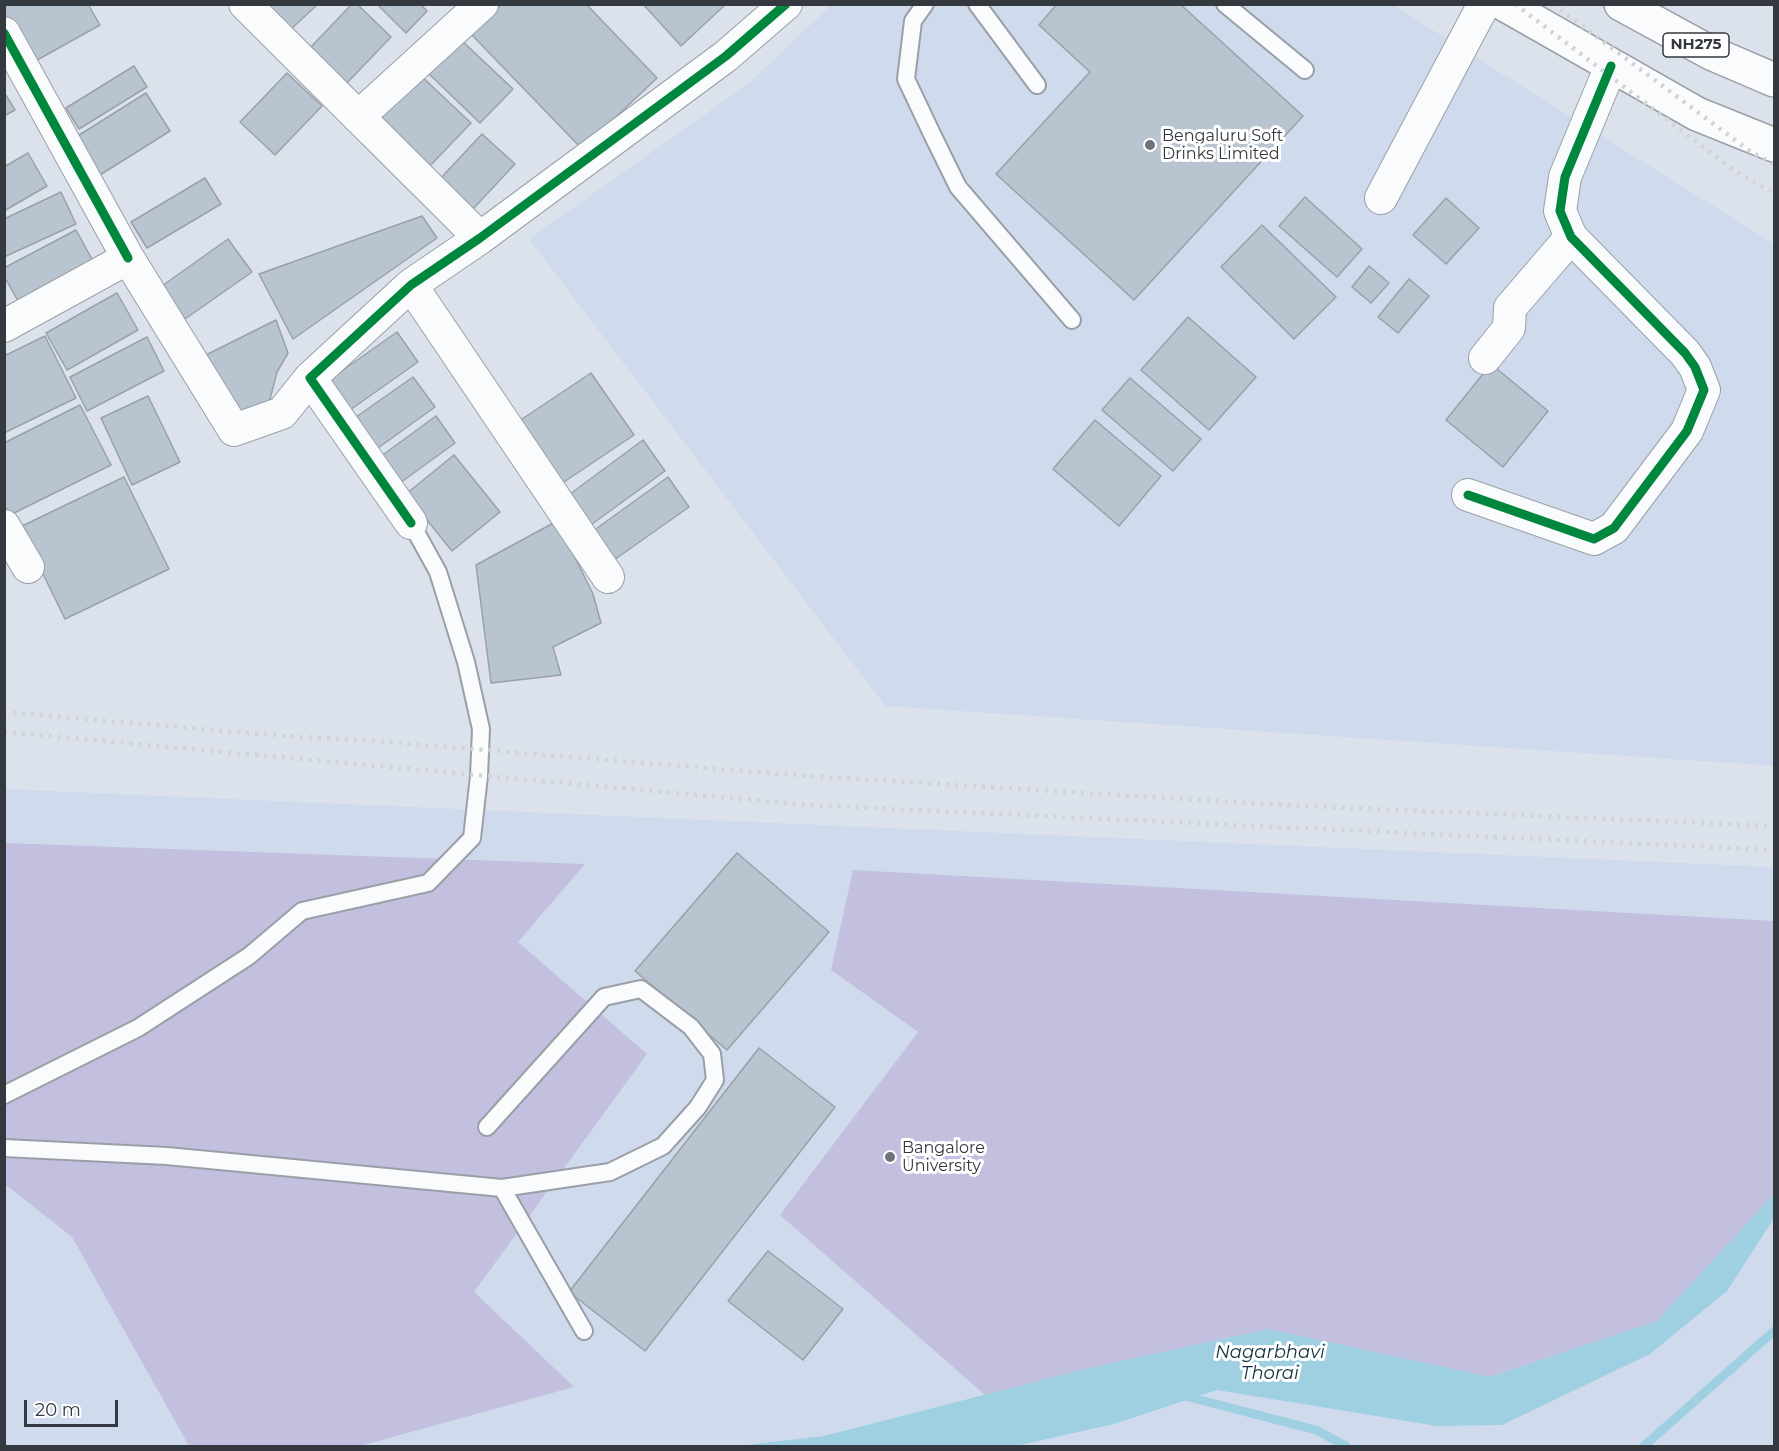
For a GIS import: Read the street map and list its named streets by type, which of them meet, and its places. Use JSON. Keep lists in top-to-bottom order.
{
  "streets": {
    "highway": ["NH275"]
  },
  "water": ["Nagarbhavi Thorai"],
  "places": ["Bengaluru Soft Drinks Limited", "Bangalore University"],
  "scale_bar": "20 m"
}
